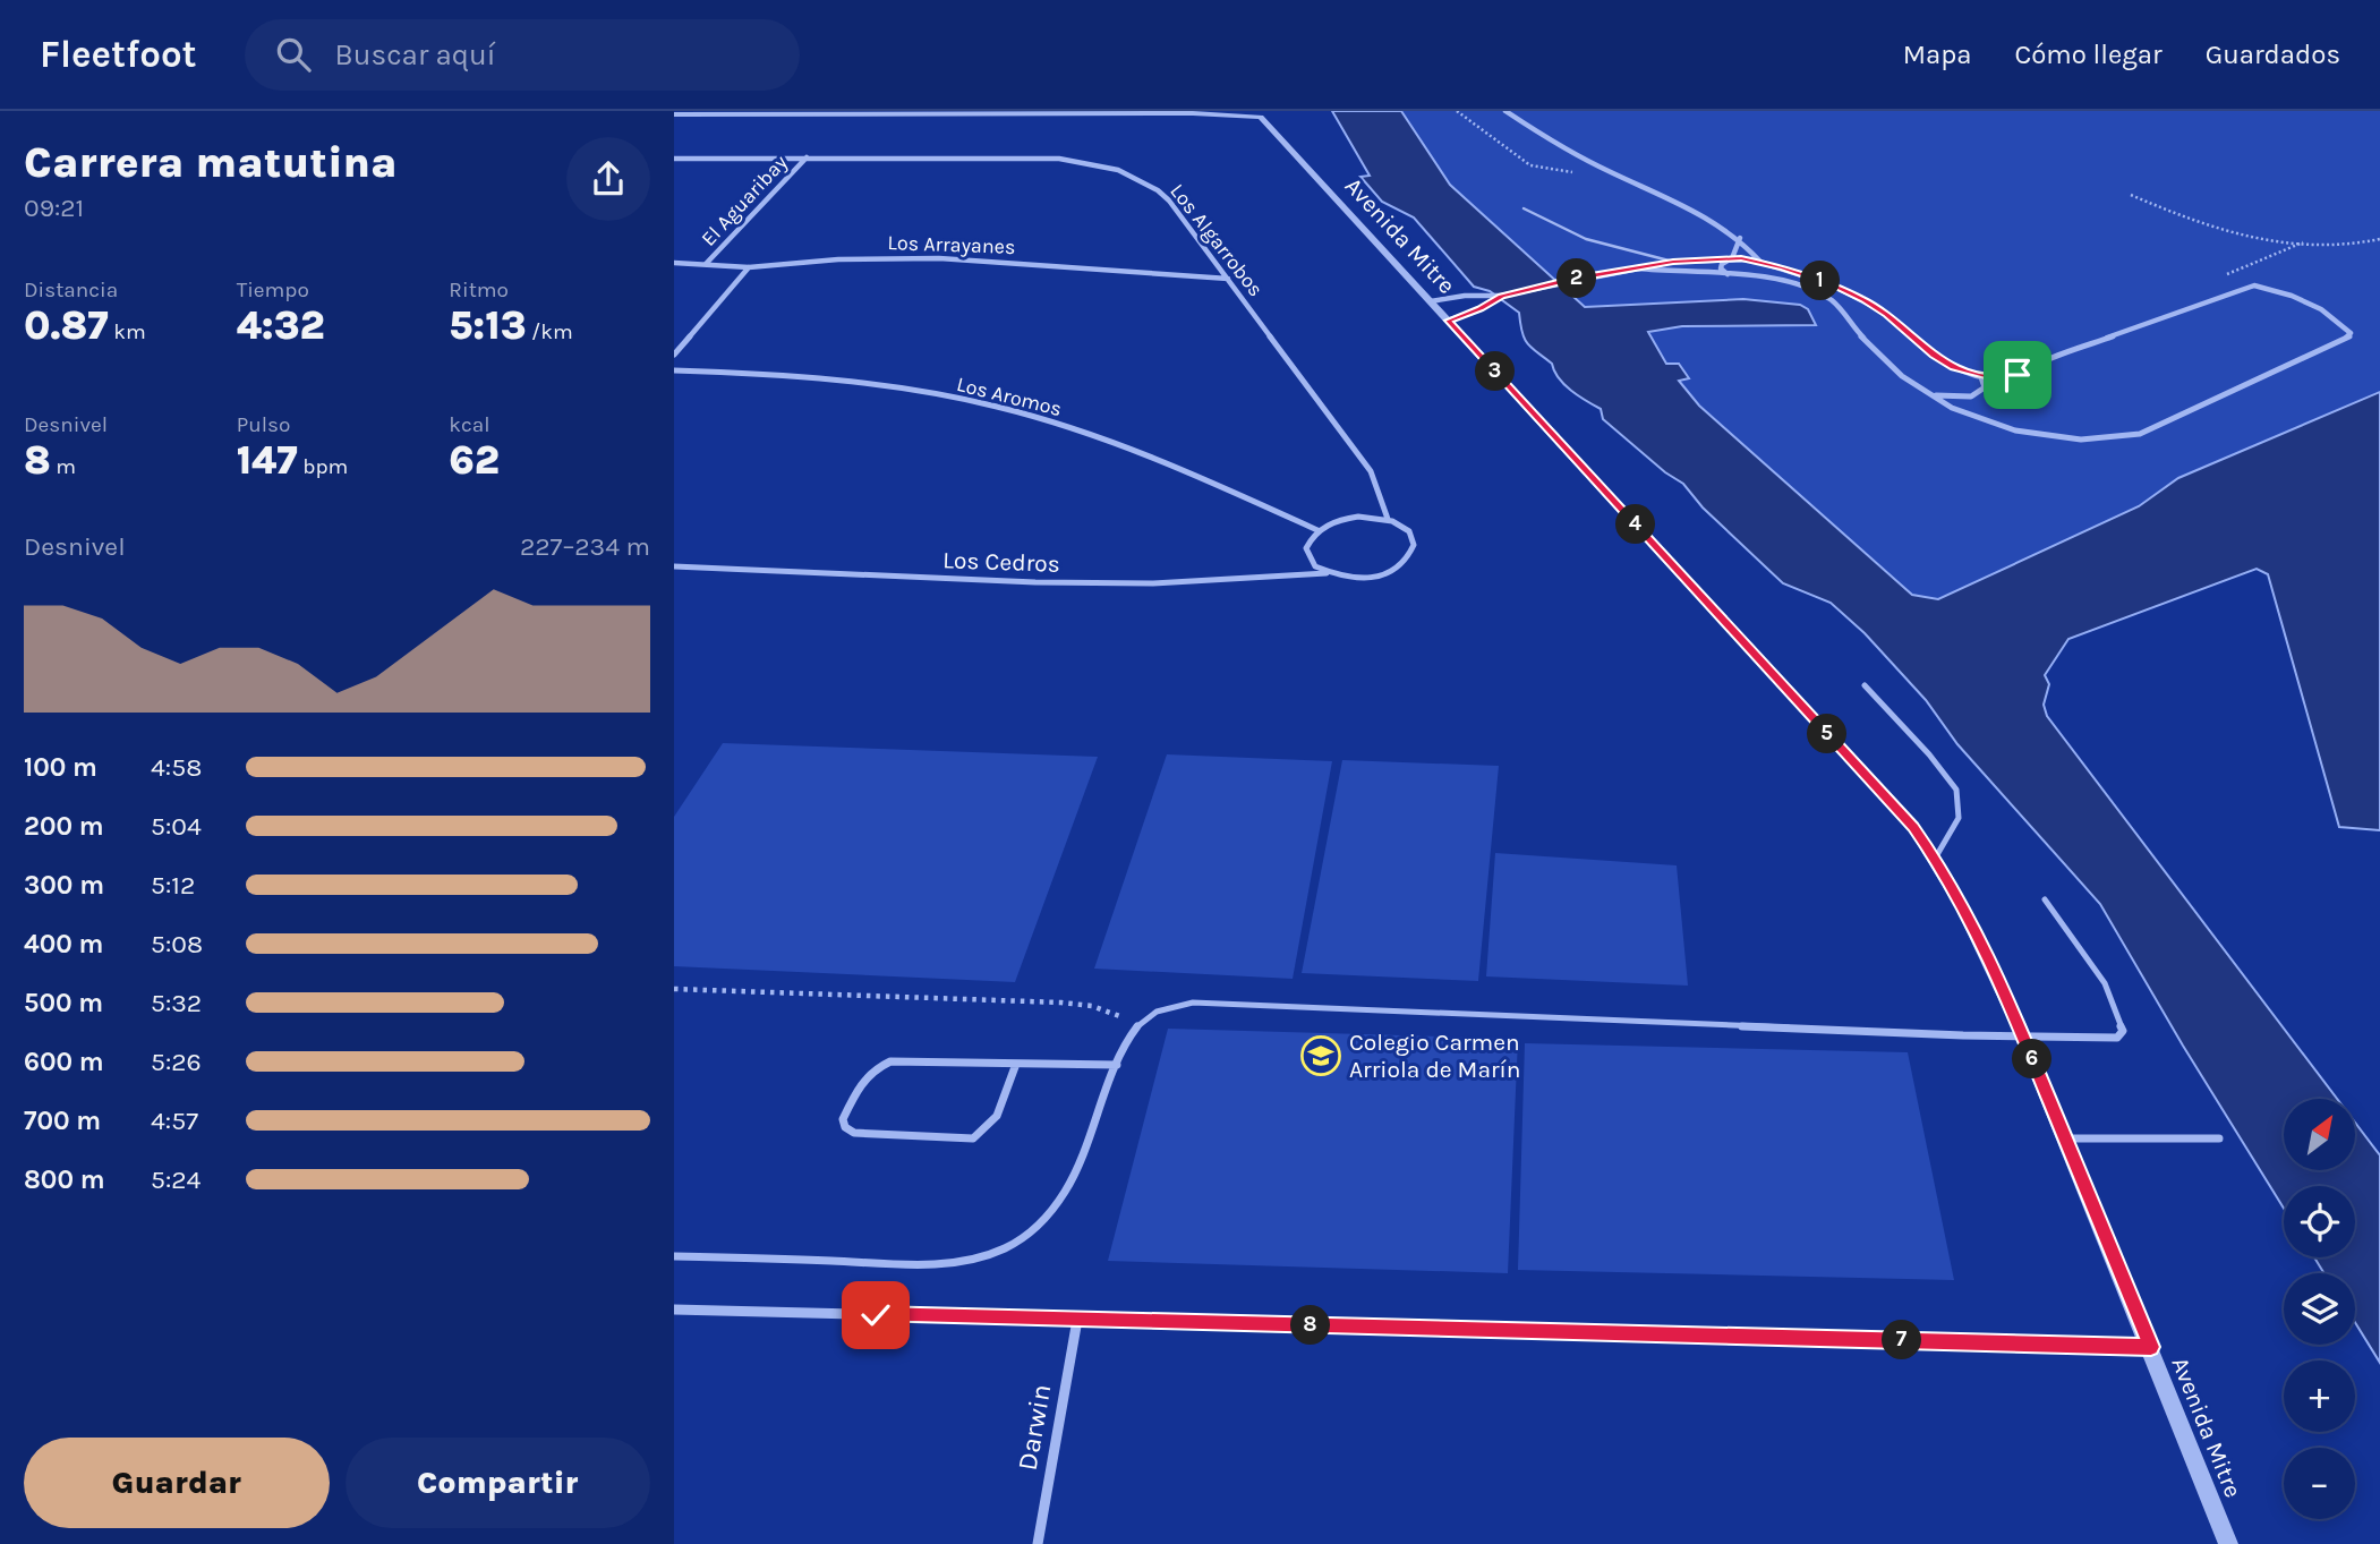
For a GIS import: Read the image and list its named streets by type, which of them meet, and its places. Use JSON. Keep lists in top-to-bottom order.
{
  "streets": {
    "street": [
      "El Aguaribay",
      "Avenida Mitre",
      "Los Algarrobos",
      "Los Arrayanes",
      "Los Aromos",
      "Los Cedros",
      "Darwin"
    ]
  },
  "crossings": [
    ["El Aguaribay", "Los Algarrobos"],
    ["El Aguaribay", "Los Arrayanes"],
    ["Los Algarrobos", "Los Arrayanes"],
    ["Los Algarrobos", "Los Aromos"],
    ["Los Algarrobos", "Los Cedros"],
    ["Los Aromos", "Los Cedros"]
  ],
  "places": {
    "school or university": ["Colegio Carmen Arriola de Marín"]
  },
  "north": "top right",
  "page": {
    "header": "Fleetfoot",
    "search": "Buscar aquí",
    "nav": ["Mapa", "Cómo llegar", "Guardados"],
    "heading": ["Carrera matutina", "09:21"],
    "stats": [
      ["Distancia", "0.87 km"],
      ["Tiempo", "4:32"],
      ["Ritmo", "5:13 /km"],
      ["Desnivel", "8 m"],
      ["Pulso", "147 bpm"],
      ["kcal", "62"]
    ],
    "pins": [
      "2",
      "1",
      "3",
      "4",
      "5",
      "6",
      "8",
      "7"
    ],
    "chart": ["Desnivel", "227–234 m"],
    "list": [
      {
        "name": "100 m",
        "note": "4:58"
      },
      {
        "name": "200 m",
        "note": "5:04"
      },
      {
        "name": "300 m",
        "note": "5:12"
      },
      {
        "name": "400 m",
        "note": "5:08"
      },
      {
        "name": "500 m",
        "note": "5:32"
      },
      {
        "name": "600 m",
        "note": "5:26"
      },
      {
        "name": "700 m",
        "note": "4:57"
      },
      {
        "name": "800 m",
        "note": "5:24"
      }
    ],
    "map_buttons": ["+", "−"],
    "buttons": ["Guardar", "Compartir"]
  }
}
